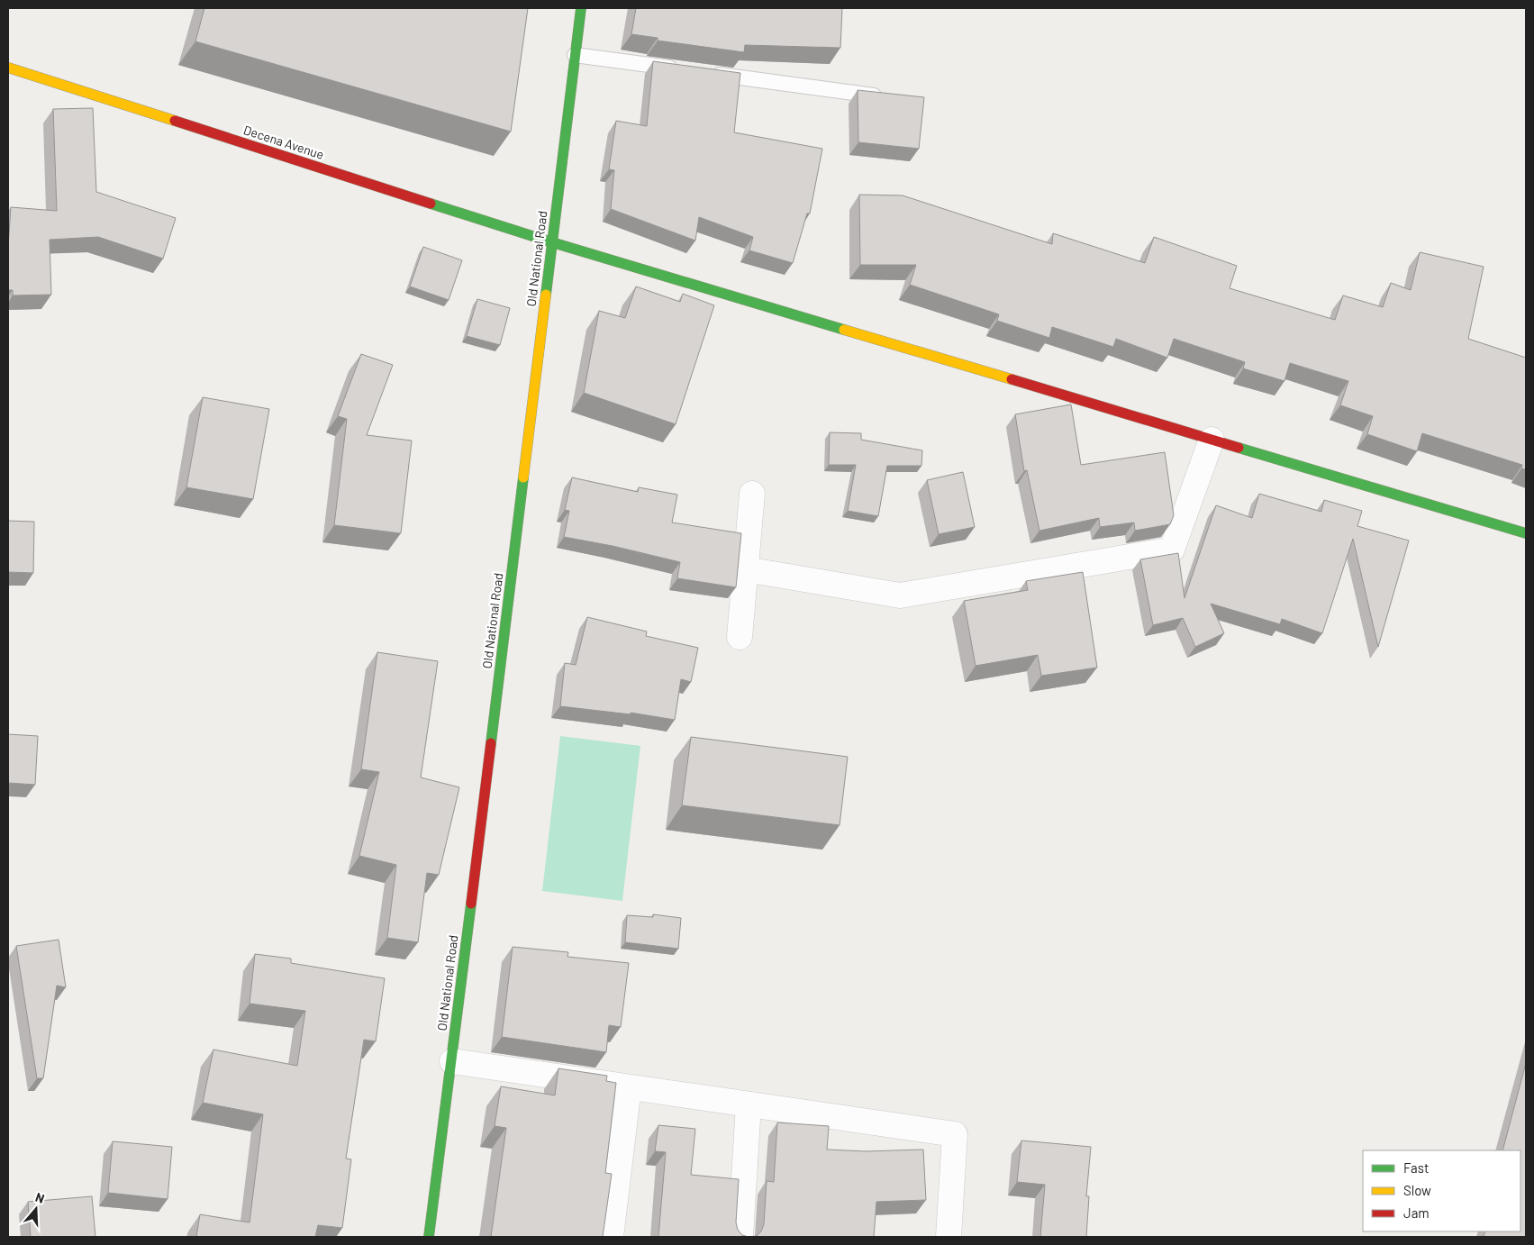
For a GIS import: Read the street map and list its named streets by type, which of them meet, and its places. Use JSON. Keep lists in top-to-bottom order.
{
  "streets": {
    "main road": ["Decena Avenue", "Old National Road"]
  },
  "crossings": [
    ["Decena Avenue", "Old National Road"]
  ],
  "legend": ["Fast", "Slow", "Jam"],
  "north": "top"
}
